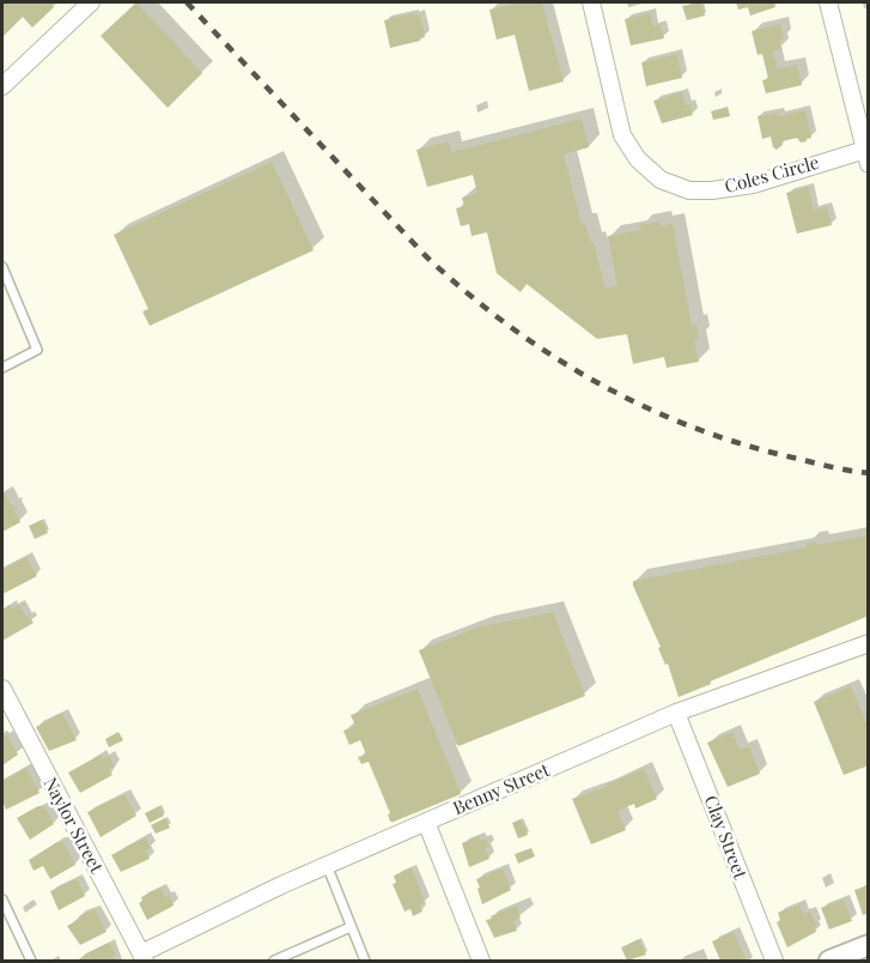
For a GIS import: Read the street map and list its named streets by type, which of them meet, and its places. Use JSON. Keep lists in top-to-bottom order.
{
  "streets": {
    "street": [
      "Coles Circle",
      "Benny Street",
      "Naylor Street",
      "Clay Street"
    ]
  },
  "crossings": [
    ["Benny Street", "Naylor Street"],
    ["Benny Street", "Clay Street"]
  ]
}
